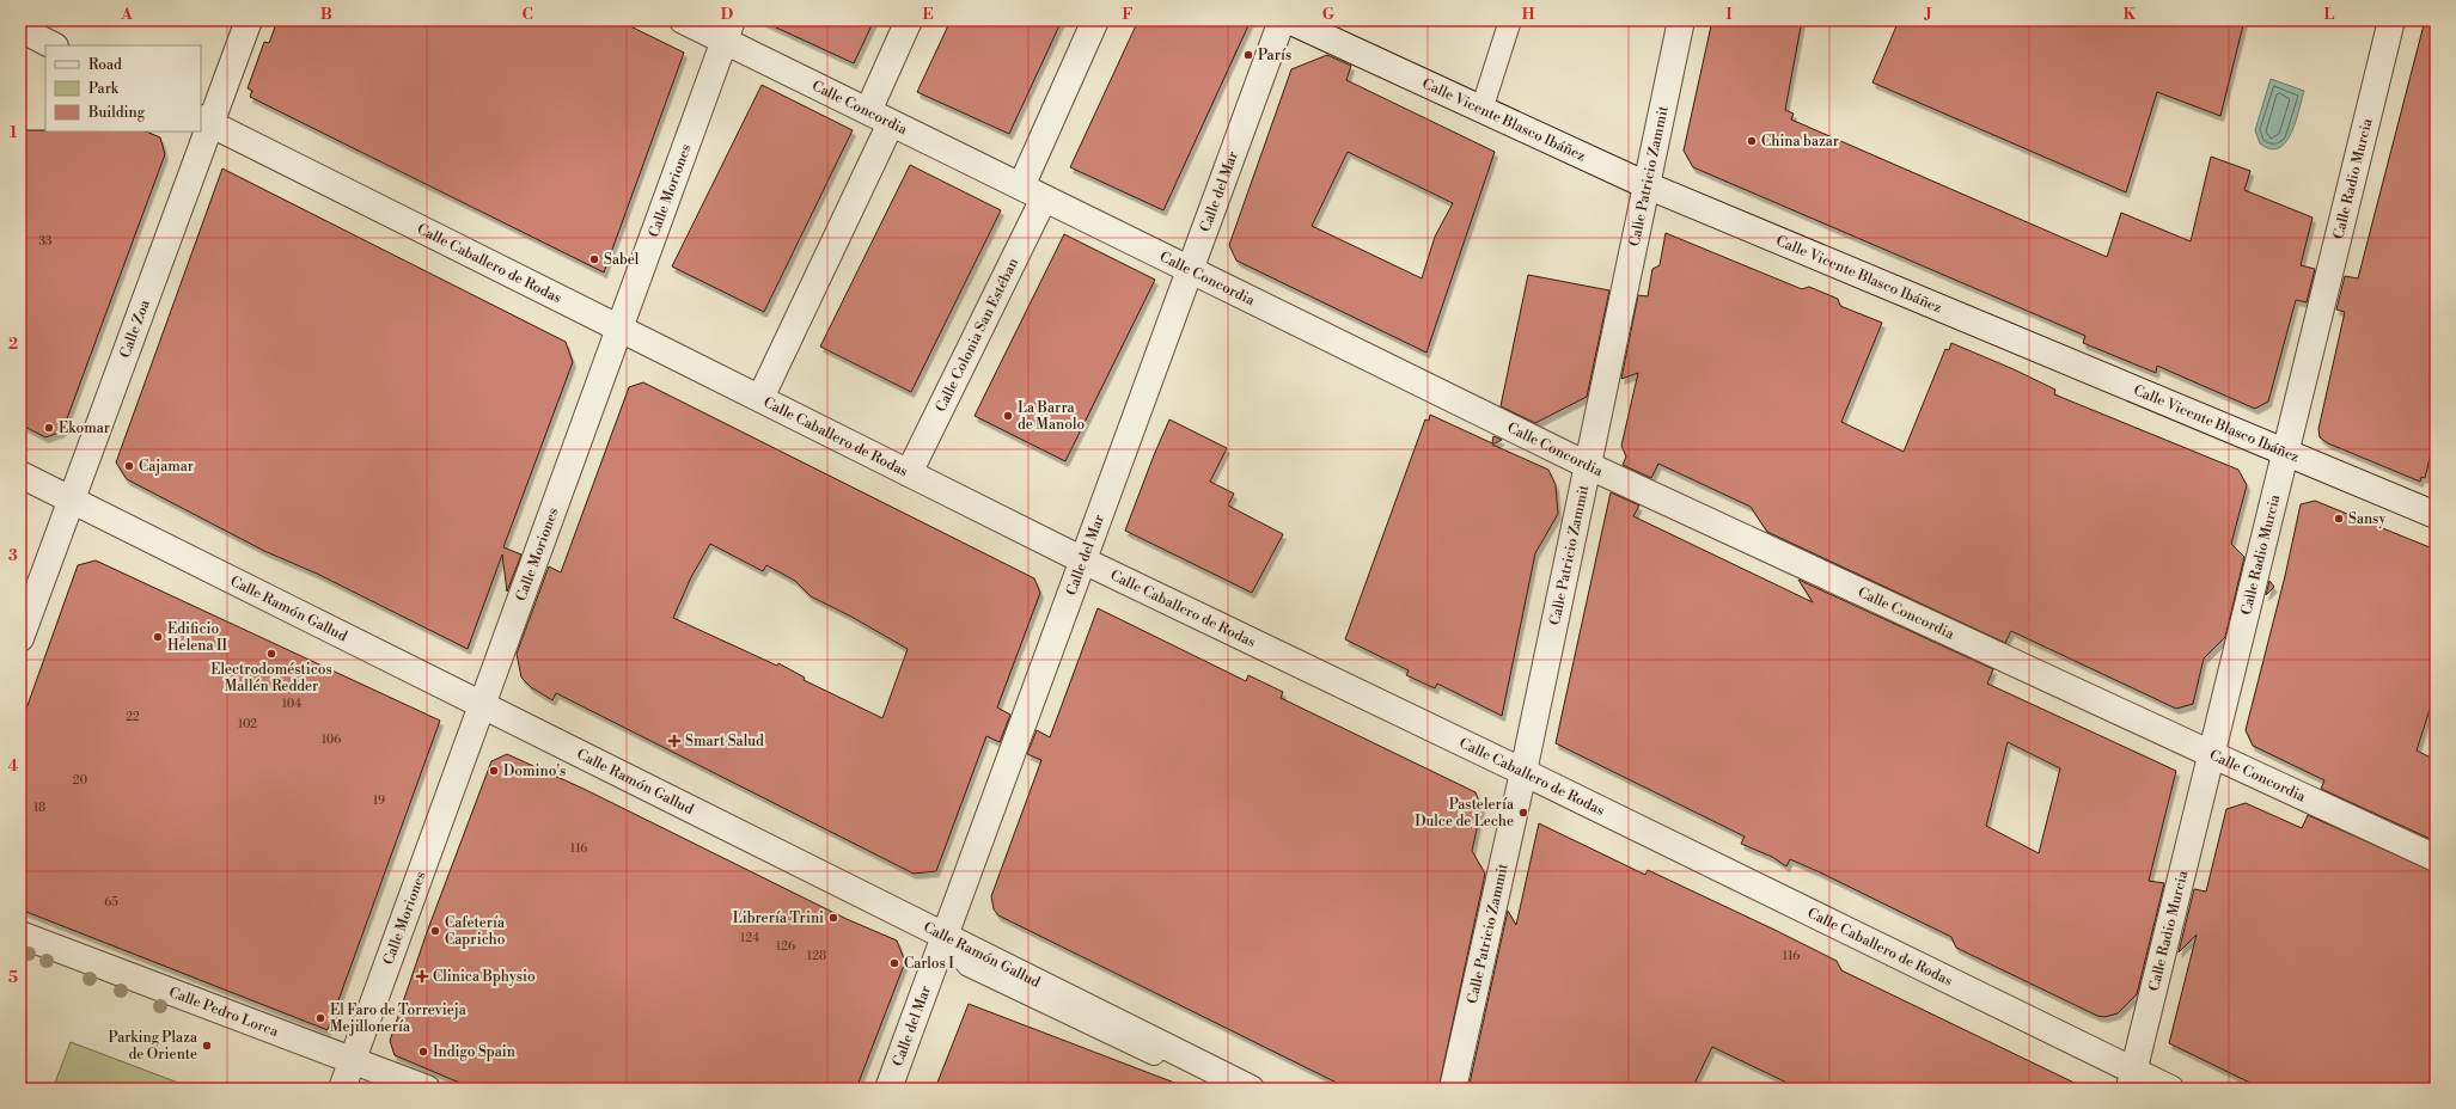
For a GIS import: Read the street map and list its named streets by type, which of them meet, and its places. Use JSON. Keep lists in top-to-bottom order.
{
  "streets": {
    "street": [
      "Calle Concordia",
      "Calle Vicente Blasco Ibáñez",
      "Calle Patricio Zammit",
      "Calle Radio Murcia",
      "Calle Moriones",
      "Calle del Mar",
      "Calle Caballero de Rodas",
      "Calle Zoa",
      "Calle Colonia San Estéban",
      "Calle Ramón Gallud",
      "Calle Pedro Lorca"
    ]
  },
  "crossings": [
    ["Calle Concordia", "Calle Patricio Zammit"],
    ["Calle Concordia", "Calle Radio Murcia"],
    ["Calle Concordia", "Calle Moriones"],
    ["Calle Concordia", "Calle del Mar"],
    ["Calle Concordia", "Calle Colonia San Estéban"],
    ["Calle Vicente Blasco Ibáñez", "Calle Patricio Zammit"],
    ["Calle Vicente Blasco Ibáñez", "Calle Radio Murcia"],
    ["Calle Patricio Zammit", "Calle Caballero de Rodas"],
    ["Calle Radio Murcia", "Calle Caballero de Rodas"],
    ["Calle Moriones", "Calle Caballero de Rodas"],
    ["Calle Moriones", "Calle Ramón Gallud"],
    ["Calle Moriones", "Calle Pedro Lorca"],
    ["Calle del Mar", "Calle Caballero de Rodas"],
    ["Calle del Mar", "Calle Ramón Gallud"],
    ["Calle Caballero de Rodas", "Calle Zoa"],
    ["Calle Caballero de Rodas", "Calle Colonia San Estéban"],
    ["Calle Zoa", "Calle Ramón Gallud"]
  ],
  "places": {
    "other": [
      "París",
      "China bazar",
      "Sabel",
      "La Barra de Manolo",
      "Ekomar",
      "Cajamar",
      "Sansy",
      "Edificio Helena II",
      "Electrodomésticos Mallén Redder",
      "Domino's",
      "Pastelería Dulce de Leche",
      "Librería Trini",
      "Cafetería Capricho",
      "Carlos I",
      "El Faro de Torrevieja Mejillonería",
      "Parking Plaza de Oriente",
      "Indigo Spain"
    ],
    "health": ["Smart Salud", "Clinica Bphysio"]
  },
  "house_numbers": [
    "33",
    "104",
    "22",
    "102",
    "106",
    "20",
    "19",
    "18",
    "116",
    "65",
    "124",
    "126",
    "128",
    "116"
  ],
  "legend": ["Road", "Park", "Building"],
  "grid": {
    "columns": [
      "A",
      "B",
      "C",
      "D",
      "E",
      "F",
      "G",
      "H",
      "I",
      "J",
      "K",
      "L"
    ],
    "rows": [
      "1",
      "2",
      "3",
      "4",
      "5"
    ]
  }
}
